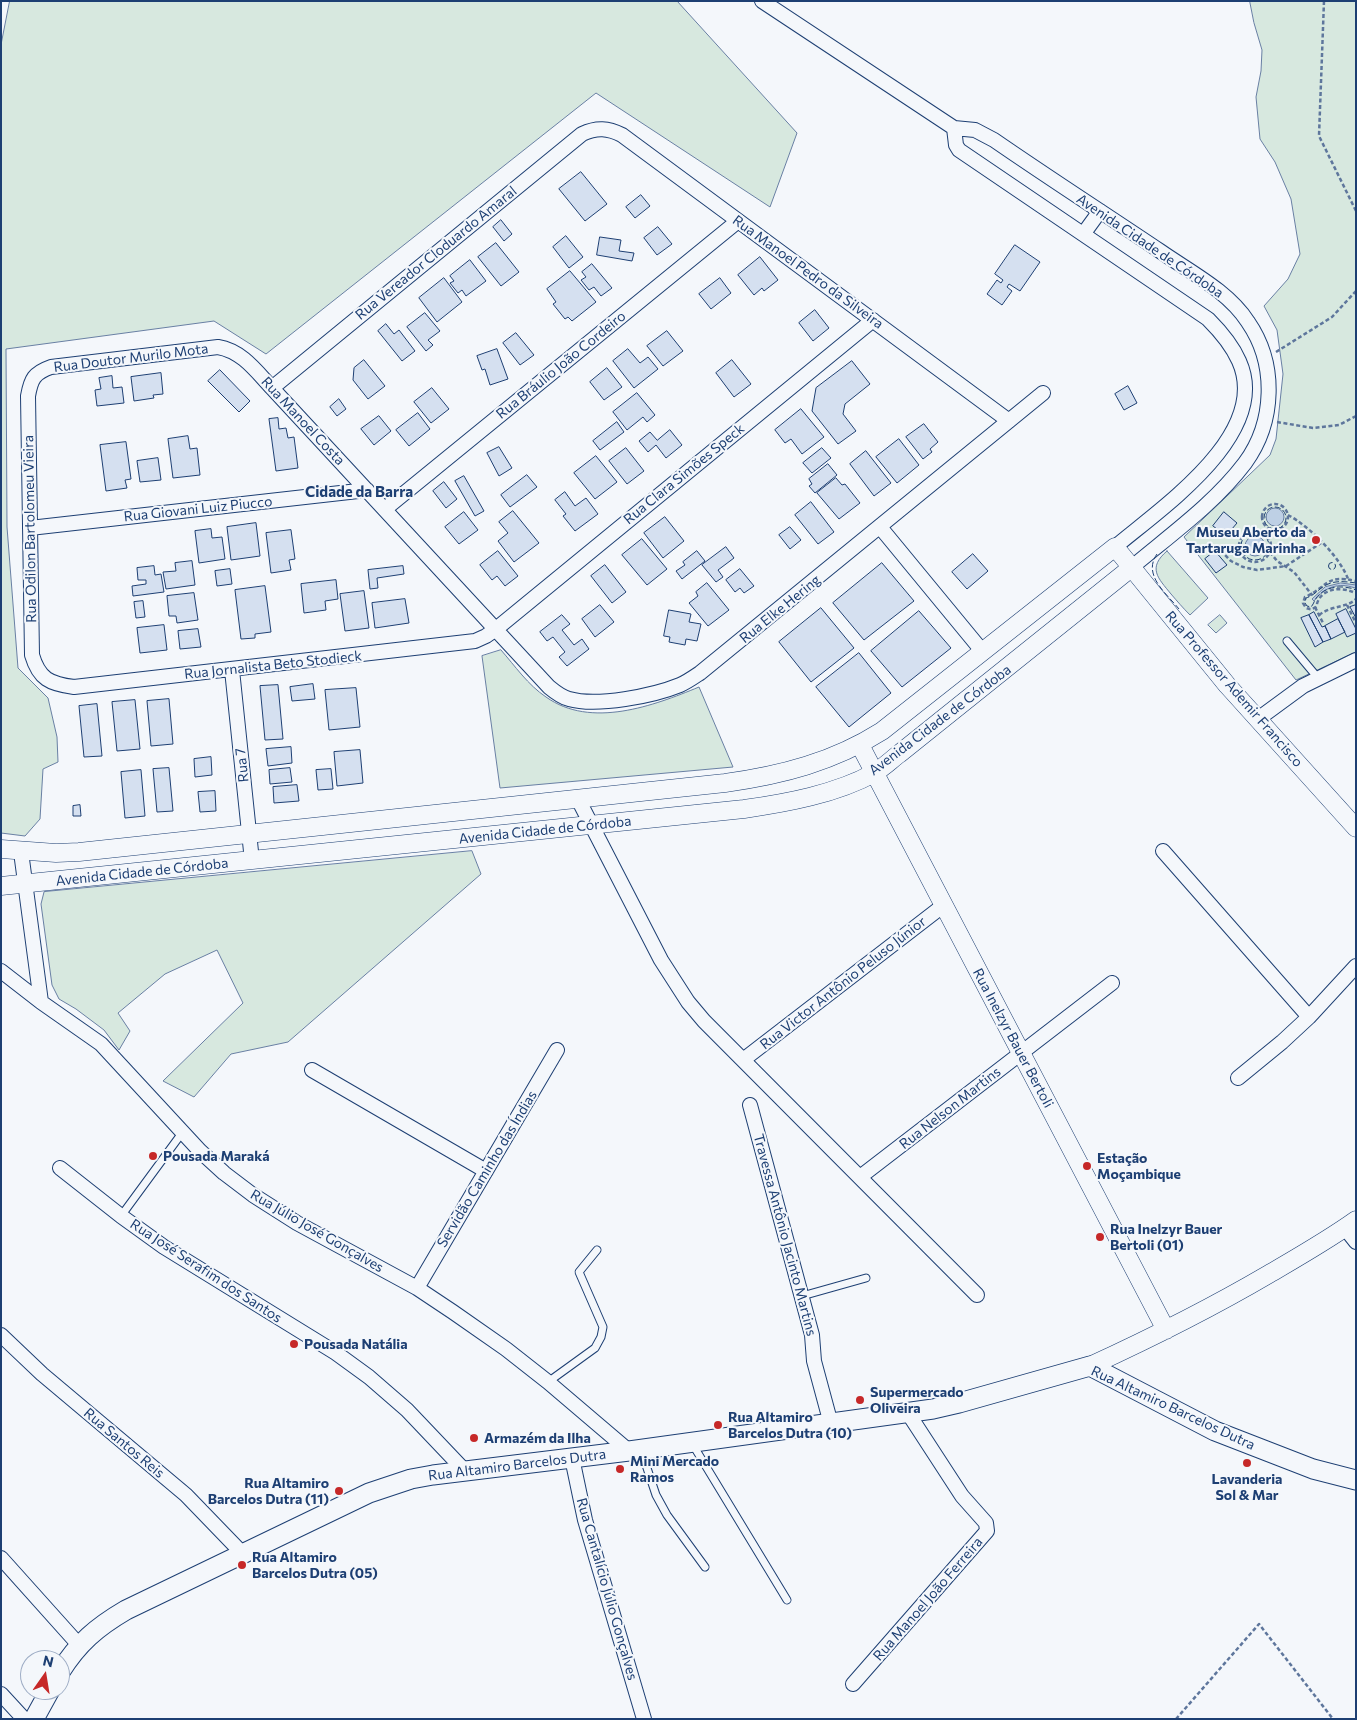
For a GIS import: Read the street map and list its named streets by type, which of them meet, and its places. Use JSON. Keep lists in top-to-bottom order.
{
  "streets": {
    "main road": ["Rua Altamiro Barcelos Dutra"],
    "street": [
      "Avenida Cidade de Córdoba",
      "Rua Vereador Cloduardo Amaral",
      "Rua Manoel Pedro da Silveira",
      "Rua Doutor Murilo Mota",
      "Rua Bráulio João Cordeiro",
      "Rua Manoel Costa",
      "Rua Clara Simões Speck",
      "Rua Giovani Luiz Piucco",
      "Rua Odilon Bartolomeu Vieira",
      "Rua Elke Hering",
      "Rua Jornalista Beto Stodieck",
      "Rua Professor Ademir Francisco",
      "Rua 7",
      "Rua Victor Antônio Peluso Júnior",
      "Rua Inelzyr Bauer Bertoli",
      "Rua Nelson Martins",
      "Servidão Caminho das Índias",
      "Rua Júlio José Gonçalves",
      "Travessa Antônio Jacinto Martins",
      "Rua José Serafim dos Santos",
      "Rua Santos Reis",
      "Rua Cantalício Júlio Gonçalves",
      "Rua Manoel João Ferreira"
    ]
  },
  "crossings": [
    ["Avenida Cidade de Córdoba", "Rua Professor Ademir Francisco"],
    ["Avenida Cidade de Córdoba", "Rua 7"],
    ["Avenida Cidade de Córdoba", "Rua Inelzyr Bauer Bertoli"],
    ["Rua Vereador Cloduardo Amaral", "Rua Manoel Pedro da Silveira"],
    ["Rua Vereador Cloduardo Amaral", "Rua Manoel Costa"],
    ["Rua Manoel Pedro da Silveira", "Rua Bráulio João Cordeiro"],
    ["Rua Manoel Pedro da Silveira", "Rua Clara Simões Speck"],
    ["Rua Manoel Pedro da Silveira", "Rua Elke Hering"],
    ["Rua Doutor Murilo Mota", "Rua Manoel Costa"],
    ["Rua Doutor Murilo Mota", "Rua Odilon Bartolomeu Vieira"],
    ["Rua Bráulio João Cordeiro", "Rua Manoel Costa"],
    ["Rua Manoel Costa", "Rua Clara Simões Speck"],
    ["Rua Manoel Costa", "Rua Giovani Luiz Piucco"],
    ["Rua Manoel Costa", "Rua Elke Hering"],
    ["Rua Manoel Costa", "Rua Jornalista Beto Stodieck"],
    ["Rua Clara Simões Speck", "Rua Elke Hering"],
    ["Rua Clara Simões Speck", "Rua Jornalista Beto Stodieck"],
    ["Rua Giovani Luiz Piucco", "Rua Odilon Bartolomeu Vieira"],
    ["Rua Odilon Bartolomeu Vieira", "Rua Jornalista Beto Stodieck"],
    ["Rua Elke Hering", "Rua Jornalista Beto Stodieck"],
    ["Rua Jornalista Beto Stodieck", "Rua 7"],
    ["Rua Victor Antônio Peluso Júnior", "Rua Inelzyr Bauer Bertoli"],
    ["Rua Inelzyr Bauer Bertoli", "Rua Nelson Martins"],
    ["Servidão Caminho das Índias", "Rua Júlio José Gonçalves"],
    ["Rua Júlio José Gonçalves", "Rua Altamiro Barcelos Dutra"],
    ["Travessa Antônio Jacinto Martins", "Rua Altamiro Barcelos Dutra"],
    ["Rua José Serafim dos Santos", "Rua Altamiro Barcelos Dutra"],
    ["Rua Altamiro Barcelos Dutra", "Rua Santos Reis"],
    ["Rua Altamiro Barcelos Dutra", "Rua Cantalício Júlio Gonçalves"],
    ["Rua Altamiro Barcelos Dutra", "Rua Manoel João Ferreira"]
  ],
  "districts": ["Cidade da Barra"],
  "places": [
    "Museu Aberto da Tartaruga Marinha",
    "Pousada Maraká",
    "Estação Moçambique",
    "Rua Inelzyr Bauer Bertoli (01)",
    "Pousada Natália",
    "Supermercado Oliveira",
    "Rua Altamiro Barcelos Dutra (10)",
    "Armazém da Ilha",
    "Lavanderia Sol & Mar",
    "Mini Mercado Ramos",
    "Rua Altamiro Barcelos Dutra (11)",
    "Rua Altamiro Barcelos Dutra (05)"
  ],
  "north": "top"
}
